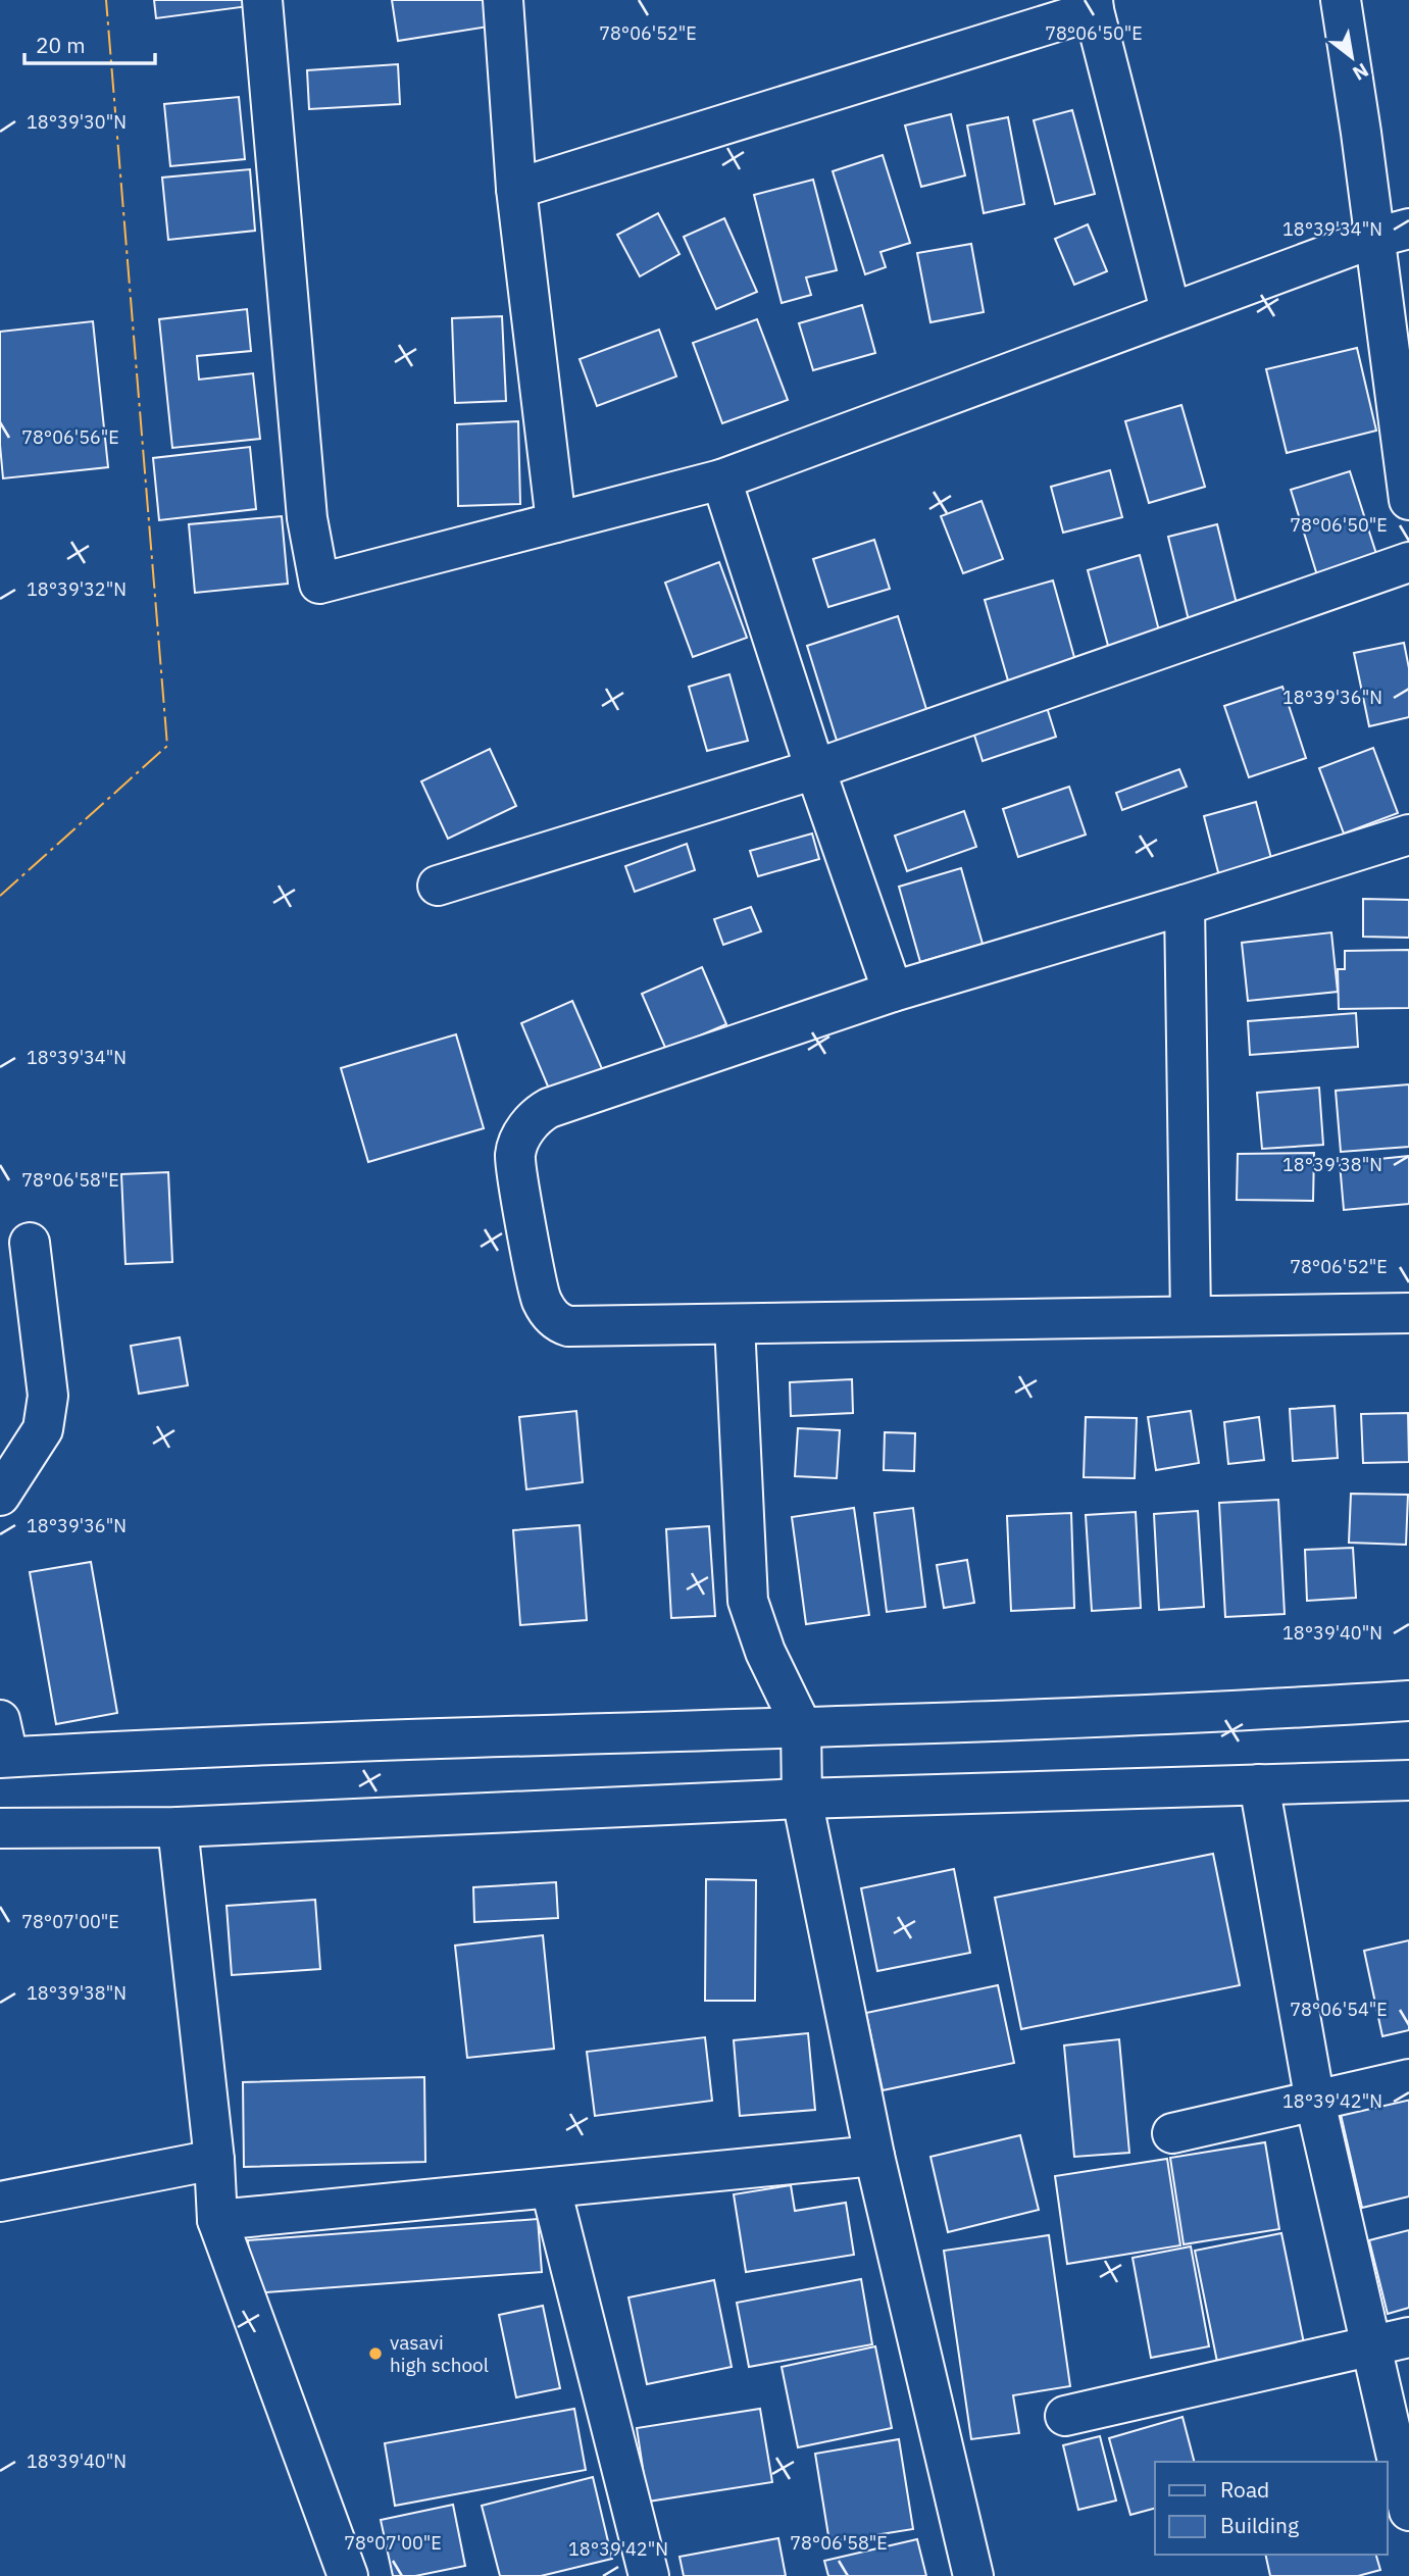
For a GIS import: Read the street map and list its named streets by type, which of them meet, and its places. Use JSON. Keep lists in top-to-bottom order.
{
  "places": ["vasavi high school"],
  "legend": ["Road", "Building"],
  "scale_bar": "20 m",
  "north": "bottom right",
  "coordinates": [
    "78°06'52\"E",
    "78°06'50\"E",
    "18°39'30\"N",
    "18°39'34\"N",
    "78°06'56\"E",
    "18°39'32\"N",
    "18°39'36\"N",
    "18°39'38\"N",
    "78°06'58\"E",
    "18°39'40\"N",
    "78°07'00\"E",
    "78°06'54\"E",
    "18°39'42\"N"
  ]
}
